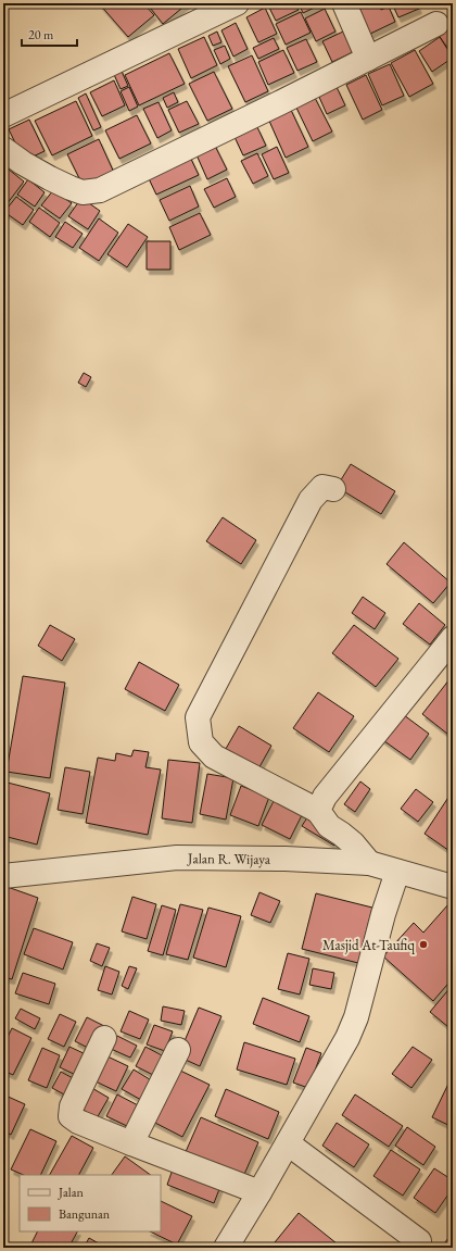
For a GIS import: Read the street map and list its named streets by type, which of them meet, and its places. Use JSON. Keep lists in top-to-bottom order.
{
  "streets": {
    "street": ["Jalan R. Wijaya"]
  },
  "places": ["Masjid At-Taufiq"],
  "legend": ["Jalan", "Bangunan"],
  "scale_bar": "20 m"
}
